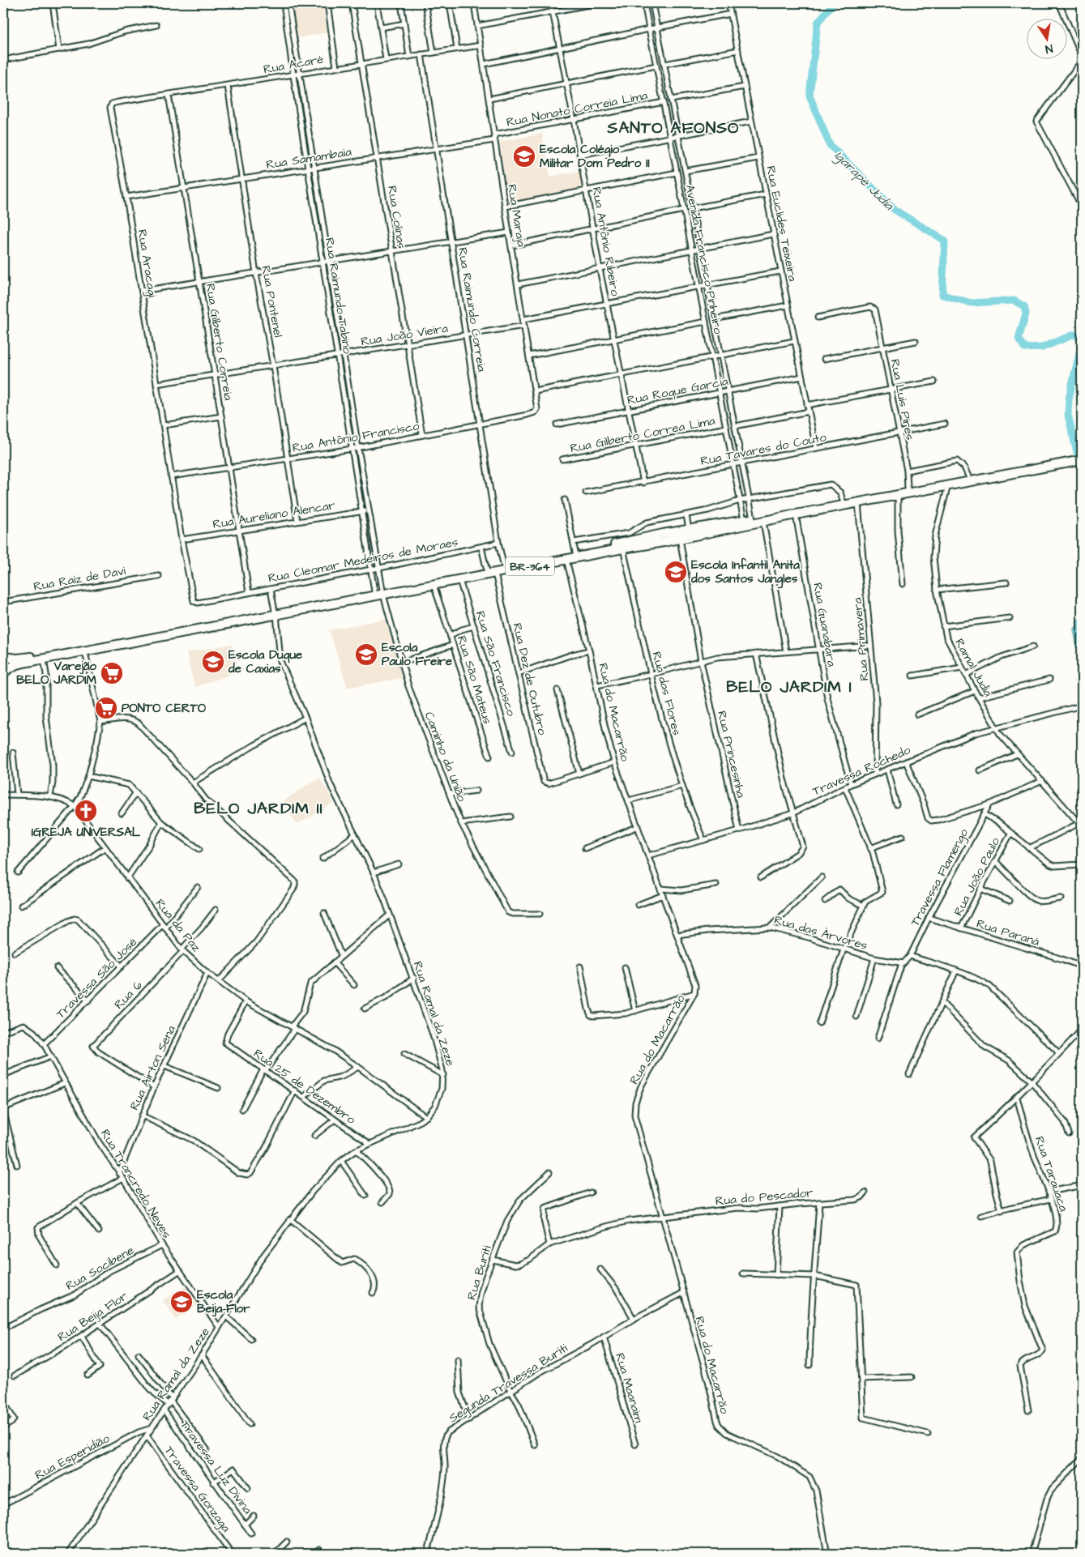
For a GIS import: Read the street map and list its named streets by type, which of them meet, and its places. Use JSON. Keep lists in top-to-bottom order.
{
  "streets": {
    "highway": ["BR-364"],
    "street": [
      "Rua Acaré",
      "Rua Nonato Correia Lima",
      "Rua Samambaia",
      "Rua Maraja",
      "Rua Colinas",
      "Rua Euclides Teixeira",
      "Rua Antônio Ribeiro",
      "Avenida Francisco Pinheiro",
      "Rua Aracagi",
      "Rua Raimundo Tabino",
      "Rua Pontenel",
      "Rua Raimundo Correia",
      "Rua João Vieira",
      "Rua Gilberto Correia",
      "Rua Roque Garcia",
      "Rua Luís Pires",
      "Rua Gilberto Correa Lima",
      "Rua Antônio Francisco",
      "Rua Tavares do Couto",
      "Rua Aureliano Alencar",
      "Rua Cleomar Medeiros de Moraes",
      "Rua Raíz de Davi",
      "Rua Guanabara",
      "Rua Primavera",
      "Rua São Francisco",
      "Ramal Judia",
      "Rua Dez de Outubro",
      "Rua São Mateus",
      "Rua das Flores",
      "Rua do Macarrão",
      "Rua Princesinha",
      "Caminho da União",
      "Travessa Rochedo",
      "Rua João Paulo",
      "Travessa Flamengo",
      "Rua da Paz",
      "Rua das Árvores",
      "Rua Paraná",
      "Travessa São José",
      "Rua 6",
      "Rua Ramal da Zeze",
      "Rua Airton Sena",
      "Rua 25 de Dezembro",
      "Rua Tarauaca",
      "Rua Trancredo Neves",
      "Rua do Pescador",
      "Rua Socibene",
      "Rua Buriti",
      "Rua Beija Flor",
      "Segunda Travessa Buriti",
      "Rua Maanaim",
      "Rua Esperidião",
      "Travessa Luz Divina",
      "Travessa Gonzaga"
    ]
  },
  "crossings": [
    ["Rua Acaré", "Rua Maraja"],
    ["Rua Acaré", "Rua Colinas"],
    ["Rua Acaré", "Rua Aracagi"],
    ["Rua Acaré", "Rua Raimundo Tabino"],
    ["Rua Acaré", "Rua Pontenel"],
    ["Rua Acaré", "Rua Raimundo Correia"],
    ["Rua Acaré", "Rua Gilberto Correia"],
    ["Rua Nonato Correia Lima", "Rua Maraja"],
    ["Rua Nonato Correia Lima", "Rua Antônio Ribeiro"],
    ["Rua Nonato Correia Lima", "Avenida Francisco Pinheiro"],
    ["Rua Samambaia", "Rua Maraja"],
    ["Rua Samambaia", "Rua Colinas"],
    ["Rua Samambaia", "Rua Aracagi"],
    ["Rua Samambaia", "Rua Raimundo Tabino"],
    ["Rua Samambaia", "Rua Pontenel"],
    ["Rua Samambaia", "Rua Raimundo Correia"],
    ["Rua Samambaia", "Rua Gilberto Correia"],
    ["Rua Maraja", "Rua João Vieira"],
    ["Rua Maraja", "Rua Antônio Francisco"],
    ["Rua Colinas", "Rua João Vieira"],
    ["Rua Colinas", "Rua Antônio Francisco"],
    ["Rua Euclides Teixeira", "Rua Roque Garcia"],
    ["Rua Euclides Teixeira", "Rua Tavares do Couto"],
    ["Rua Antônio Ribeiro", "Rua Roque Garcia"],
    ["Rua Antônio Ribeiro", "Rua Gilberto Correa Lima"],
    ["Rua Antônio Ribeiro", "Rua Tavares do Couto"],
    ["Avenida Francisco Pinheiro", "Rua Roque Garcia"],
    ["Avenida Francisco Pinheiro", "Rua Gilberto Correa Lima"],
    ["Avenida Francisco Pinheiro", "Rua Tavares do Couto"],
    ["Avenida Francisco Pinheiro", "BR-364"],
    ["Rua Aracagi", "Rua João Vieira"],
    ["Rua Raimundo Tabino", "Rua João Vieira"],
    ["Rua Raimundo Tabino", "Rua Antônio Francisco"],
    ["Rua Raimundo Tabino", "Rua Aureliano Alencar"],
    ["Rua Raimundo Tabino", "Rua Cleomar Medeiros de Moraes"],
    ["Rua Raimundo Tabino", "BR-364"],
    ["Rua Raimundo Tabino", "Caminho da União"],
    ["Rua Pontenel", "Rua João Vieira"],
    ["Rua Pontenel", "Rua Antônio Francisco"],
    ["Rua Pontenel", "Rua Aureliano Alencar"],
    ["Rua Raimundo Correia", "Rua João Vieira"],
    ["Rua Raimundo Correia", "Rua Antônio Francisco"],
    ["Rua Raimundo Correia", "Rua Cleomar Medeiros de Moraes"],
    ["Rua Raimundo Correia", "BR-364"],
    ["Rua João Vieira", "Rua Gilberto Correia"],
    ["Rua Gilberto Correia", "Rua Antônio Francisco"],
    ["Rua Gilberto Correia", "Rua Aureliano Alencar"],
    ["Rua Gilberto Correia", "Rua Cleomar Medeiros de Moraes"],
    ["Rua Luís Pires", "Rua Tavares do Couto"],
    ["Rua Luís Pires", "BR-364"],
    ["Rua Cleomar Medeiros de Moraes", "Rua Ramal da Zeze"],
    ["BR-364", "Rua Guanabara"],
    ["BR-364", "Rua Primavera"],
    ["BR-364", "Rua São Francisco"],
    ["BR-364", "Ramal Judia"],
    ["BR-364", "Rua Dez de Outubro"],
    ["BR-364", "Rua São Mateus"],
    ["BR-364", "Rua das Flores"],
    ["BR-364", "Rua do Macarrão"],
    ["BR-364", "Rua Princesinha"],
    ["BR-364", "Caminho da União"],
    ["BR-364", "Rua Ramal da Zeze"],
    ["Rua Guanabara", "Travessa Rochedo"],
    ["Rua Primavera", "Travessa Rochedo"],
    ["Ramal Judia", "Travessa Rochedo"],
    ["Ramal Judia", "Travessa Flamengo"],
    ["Rua das Flores", "Travessa Rochedo"],
    ["Rua do Macarrão", "Travessa Rochedo"],
    ["Rua do Macarrão", "Rua das Árvores"],
    ["Rua do Macarrão", "Rua do Pescador"],
    ["Rua do Macarrão", "Segunda Travessa Buriti"],
    ["Rua Princesinha", "Travessa Rochedo"],
    ["Travessa Rochedo", "Travessa Flamengo"],
    ["Rua João Paulo", "Rua Paraná"],
    ["Travessa Flamengo", "Rua Paraná"],
    ["Rua da Paz", "Travessa São José"],
    ["Rua da Paz", "Rua 6"],
    ["Rua da Paz", "Rua Ramal da Zeze"],
    ["Rua da Paz", "Rua Airton Sena"],
    ["Rua da Paz", "Rua 25 de Dezembro"],
    ["Travessa São José", "Rua Trancredo Neves"],
    ["Rua 6", "Rua Airton Sena"],
    ["Rua Ramal da Zeze", "Rua 25 de Dezembro"],
    ["Rua Ramal da Zeze", "Rua Trancredo Neves"],
    ["Rua Ramal da Zeze", "Rua Esperidião"],
    ["Rua Ramal da Zeze", "Travessa Luz Divina"],
    ["Rua Ramal da Zeze", "Travessa Gonzaga"],
    ["Rua Airton Sena", "Rua Trancredo Neves"],
    ["Rua Trancredo Neves", "Rua Socibene"],
    ["Rua Trancredo Neves", "Rua Beija Flor"],
    ["Rua Buriti", "Segunda Travessa Buriti"],
    ["Segunda Travessa Buriti", "Rua Maanaim"]
  ],
  "districts": ["SANTO AFONSO", "BELO JARDIM I", "BELO JARDIM II"],
  "water": ["Igarapé Judia"],
  "places": {
    "school or university": [
      "Escola Colégio Militar Dom Pedro II",
      "Escola Infantil Anita dos Santos Jangles",
      "Escola Paulo Freire",
      "Escola Duque de Caxias",
      "Escola Beija-Flor"
    ],
    "supermarket": ["Varejão BELO JARDIM", "PONTO CERTO"],
    "church": ["IGREJA UNIVERSAL"]
  },
  "north": "bottom"
}
